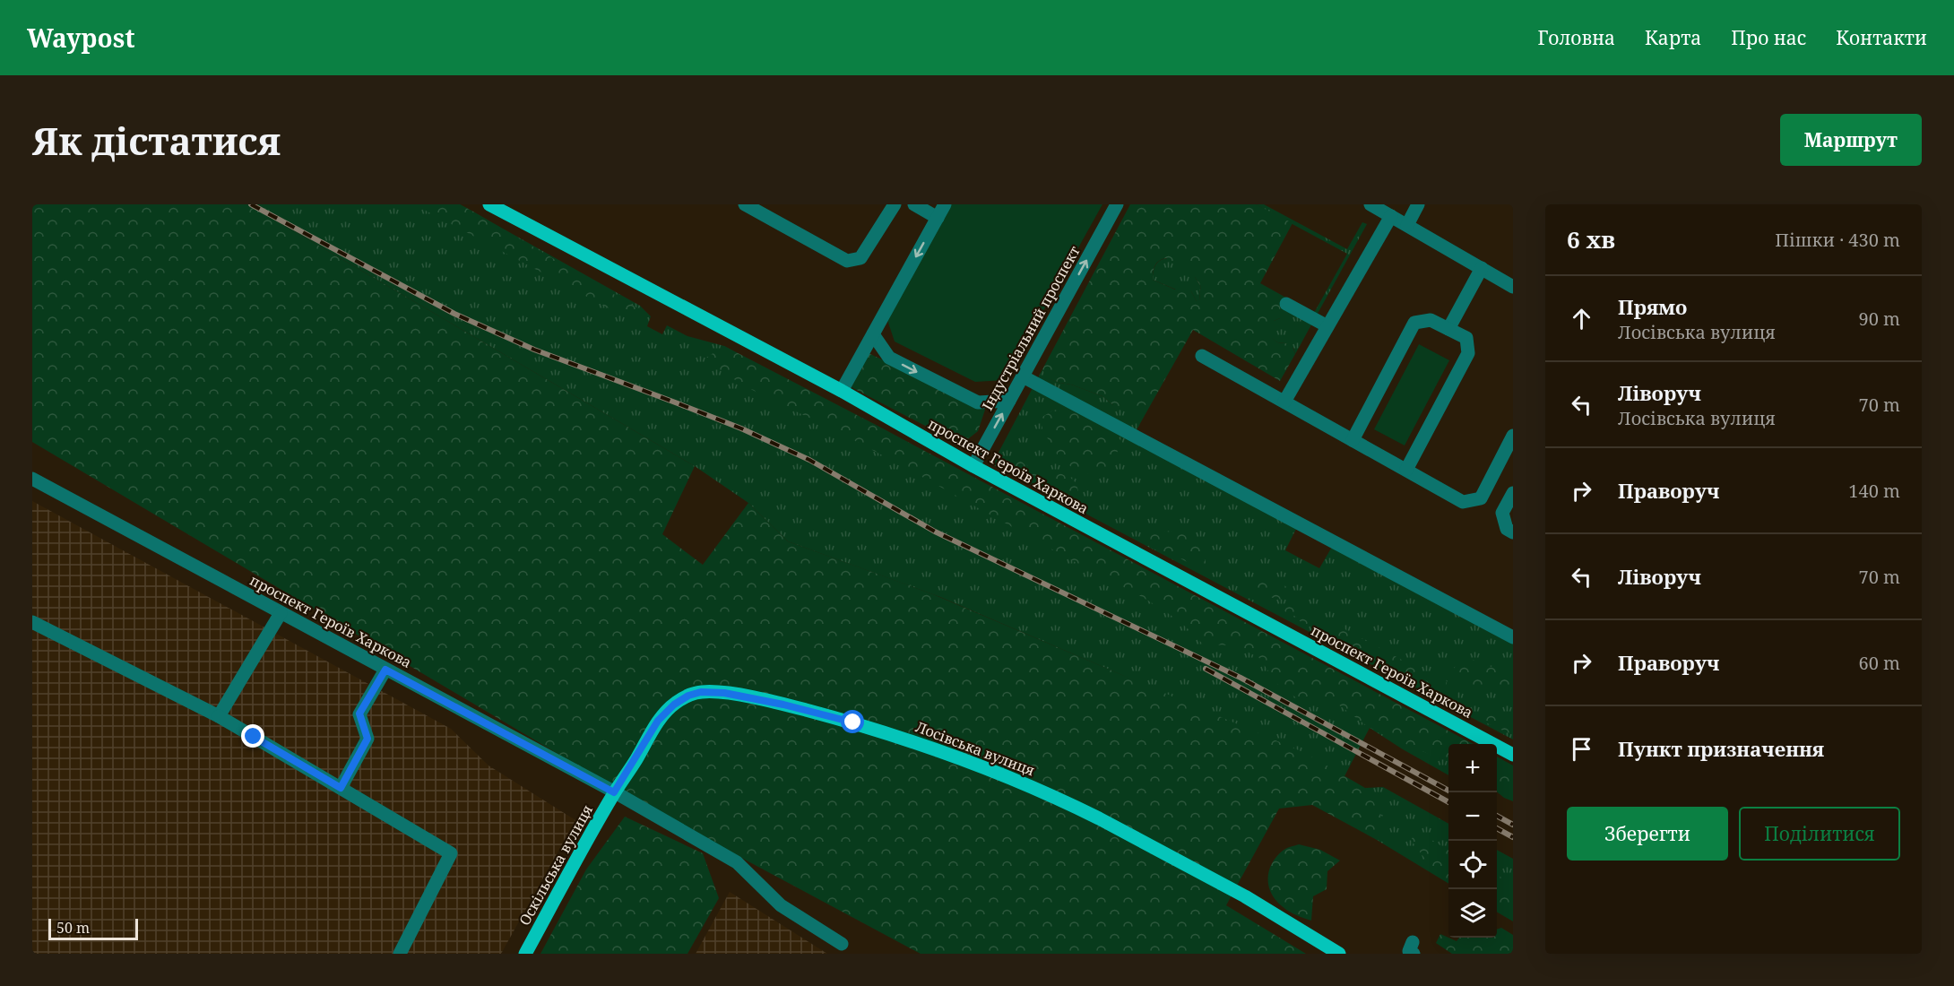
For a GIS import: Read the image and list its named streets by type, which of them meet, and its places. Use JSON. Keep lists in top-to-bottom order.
{
  "streets": {
    "main road": ["проспект Героїв Харкова", "Лосівська вулиця", "Оскільська вулиця"],
    "street": ["Індустріальний проспект"]
  },
  "crossings": [
    ["Індустріальний проспект", "проспект Героїв Харкова"],
    ["проспект Героїв Харкова", "Лосівська вулиця"],
    ["проспект Героїв Харкова", "Оскільська вулиця"],
    ["Лосівська вулиця", "Оскільська вулиця"]
  ],
  "one_way": ["Індустріальний проспект"],
  "scale_bar": "50 m",
  "page": {
    "header": "Waypost",
    "nav": [
      "Головна",
      "Карта",
      "Про нас",
      "Контакти"
    ],
    "buttons": [
      "Маршрут",
      ["Зберегти", "Поділитися"]
    ],
    "title": "Як дістатися",
    "heading": ["6 хв", "Пішки · 430 m"],
    "list": [
      ["Прямо", "Лосівська вулиця", "90 m"],
      ["Ліворуч", "Лосівська вулиця", "70 m"],
      ["Праворуч", "140 m"],
      ["Ліворуч", "70 m"],
      ["Праворуч", "60 m"],
      "Пункт призначення"
    ],
    "map_buttons": ["+", "−"],
    "scale": "50 m"
  }
}
